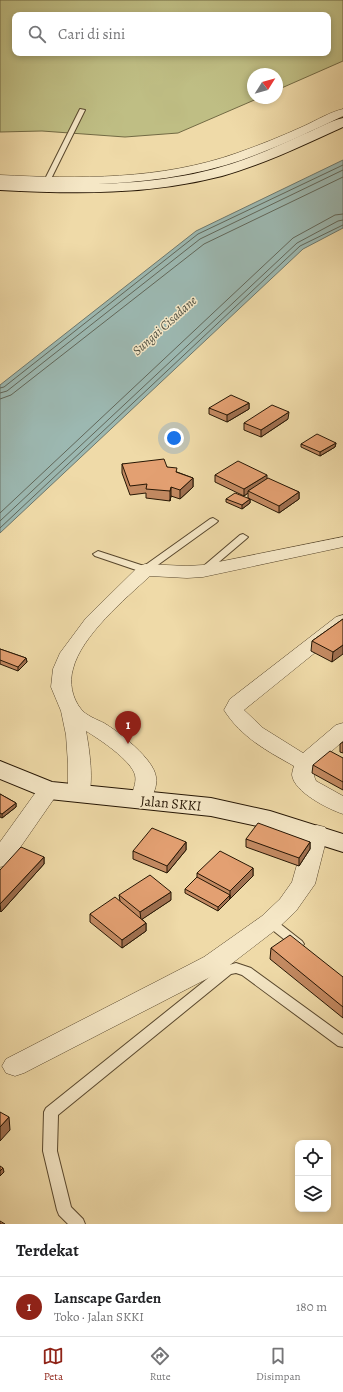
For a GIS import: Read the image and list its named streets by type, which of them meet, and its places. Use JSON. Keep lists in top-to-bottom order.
{
  "streets": {
    "main road": ["Jalan SKKI"]
  },
  "water": ["Sungai Cisadane"],
  "north": "top right",
  "page": {
    "search": "Cari di sini",
    "pins": "1",
    "heading": "Terdekat",
    "list": [
      {
        "mark": "1",
        "name": "Lanscape Garden",
        "note": "Toko · Jalan SKKI",
        "value": "180 m"
      }
    ],
    "nav": ["Peta", "Rute", "Disimpan"]
  }
}
